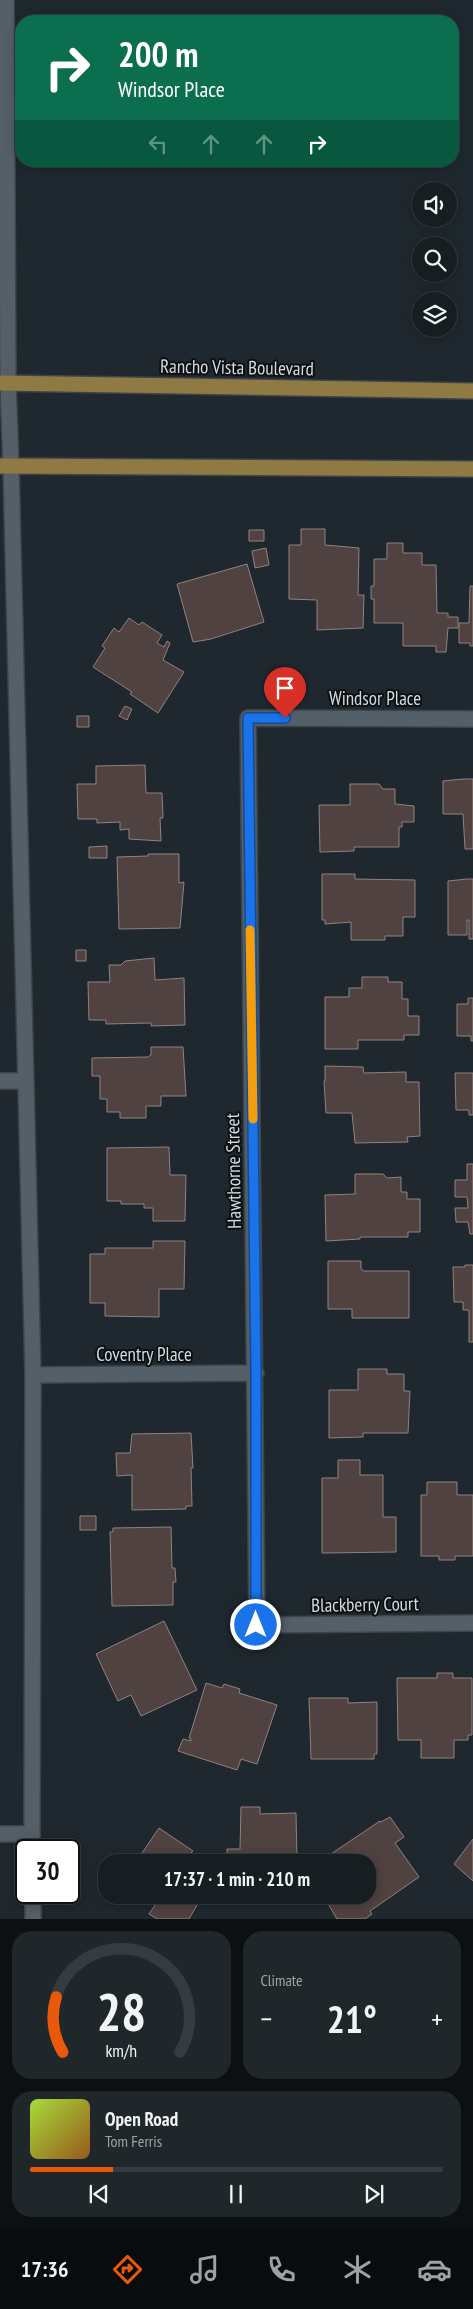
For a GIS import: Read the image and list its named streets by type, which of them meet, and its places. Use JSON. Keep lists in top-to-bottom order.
{
  "streets": {
    "main road": ["Rancho Vista Boulevard"],
    "street": [
      "Windsor Place",
      "Hawthorne Street",
      "Coventry Place",
      "Blackberry Court"
    ]
  },
  "crossings": [
    ["Windsor Place", "Hawthorne Street"],
    ["Hawthorne Street", "Coventry Place"],
    ["Hawthorne Street", "Blackberry Court"]
  ],
  "page": {
    "turn": ["200 m", "Windsor Place"],
    "limit": "30",
    "trip": "17:37 · 1 min · 210 m",
    "tile": "Climate",
    "heat": ["−", "21°", "+"],
    "song": ["Open Road", "Tom Ferris"],
    "tabs": "17:36",
    "gauge": ["28", "km/h"]
  }
}
